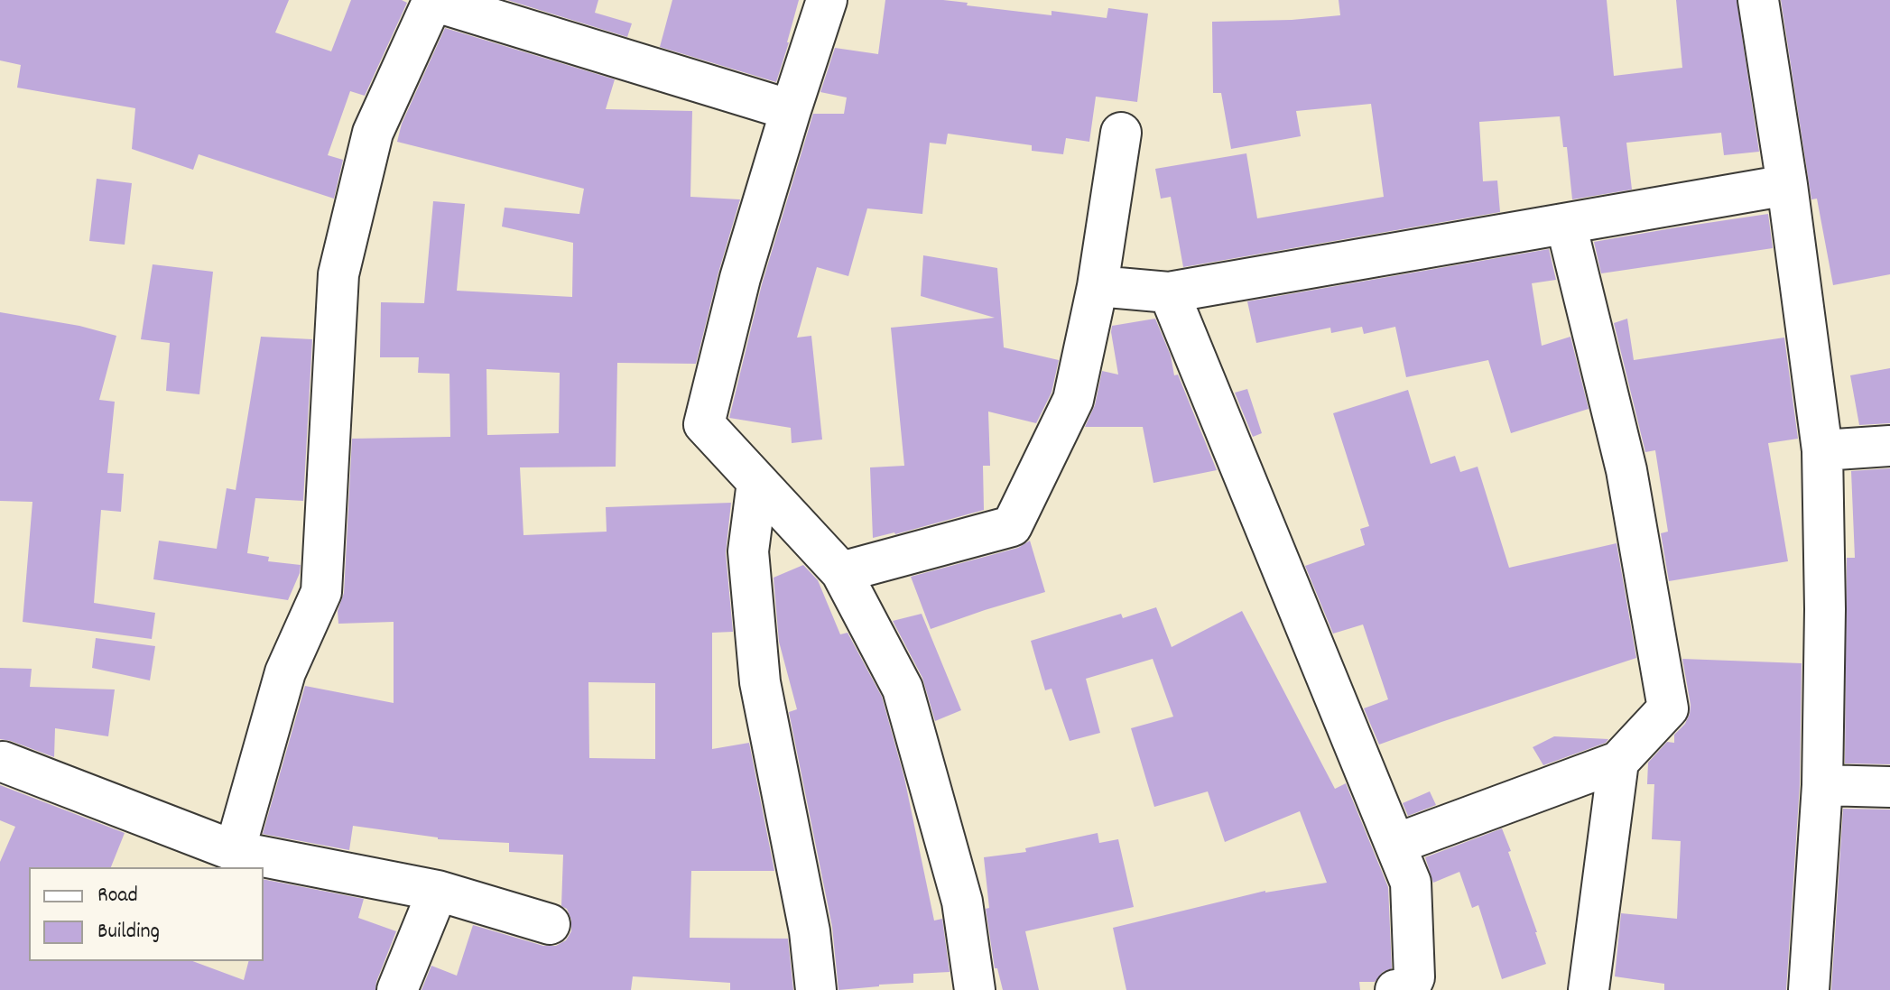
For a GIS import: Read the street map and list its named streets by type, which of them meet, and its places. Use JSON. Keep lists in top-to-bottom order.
{
  "legend": ["Road", "Building"]
}
